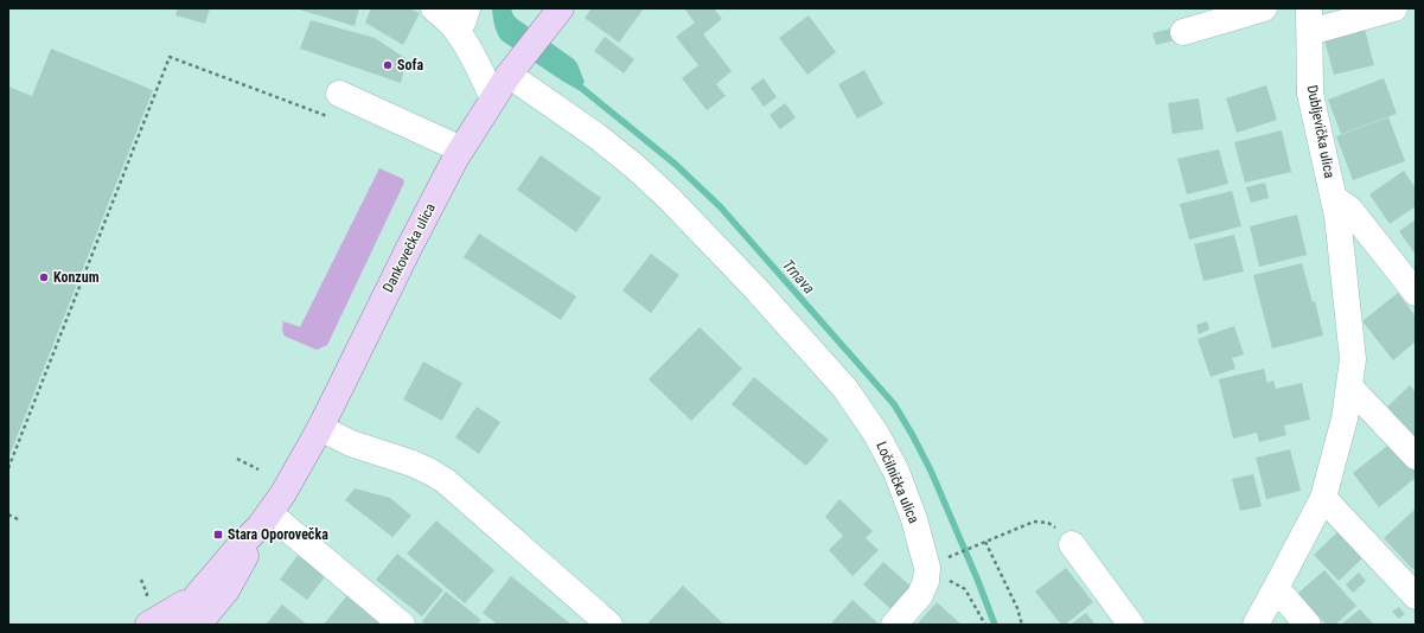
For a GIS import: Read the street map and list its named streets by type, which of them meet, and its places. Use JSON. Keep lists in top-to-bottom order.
{
  "streets": {
    "main road": ["Dankovečka ulica"],
    "street": ["Dubljevička ulica", "Ločilnička ulica"]
  },
  "crossings": [
    ["Dankovečka ulica", "Ločilnička ulica"]
  ],
  "water": ["Trnava"],
  "places": {
    "other": ["Sofa", "Konzum"],
    "transit": ["Stara Oporovečka"]
  }
}
